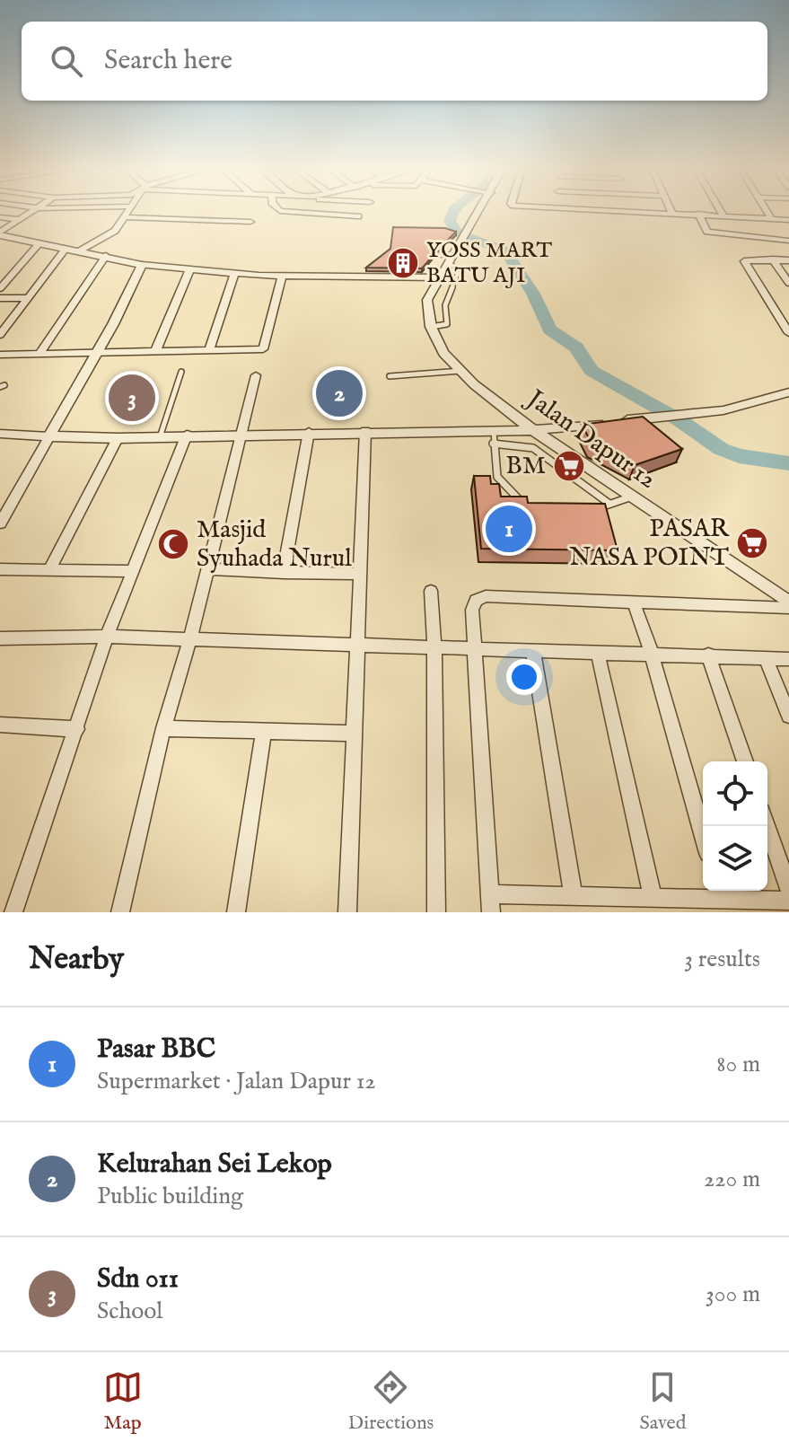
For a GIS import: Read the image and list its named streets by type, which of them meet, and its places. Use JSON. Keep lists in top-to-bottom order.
{
  "streets": {
    "street": ["Jalan Dapur 12"]
  },
  "places": {
    "building": ["YOSS MART BATU AJI"],
    "supermarket": ["BM", "PASAR NASA POINT"],
    "mosque": ["Masjid Syuhada Nurul"]
  },
  "page": {
    "search": "Search here",
    "pins": ["2", "3", "1"],
    "heading": ["Nearby", "3 results"],
    "list": [
      {
        "mark": "1",
        "name": "Pasar BBC",
        "note": "Supermarket · Jalan Dapur 12",
        "value": "80 m"
      },
      {
        "mark": "2",
        "name": "Kelurahan Sei Lekop",
        "note": "Public building",
        "value": "220 m"
      },
      {
        "mark": "3",
        "name": "Sdn 011",
        "note": "School",
        "value": "300 m"
      }
    ],
    "nav": ["Map", "Directions", "Saved"]
  }
}
